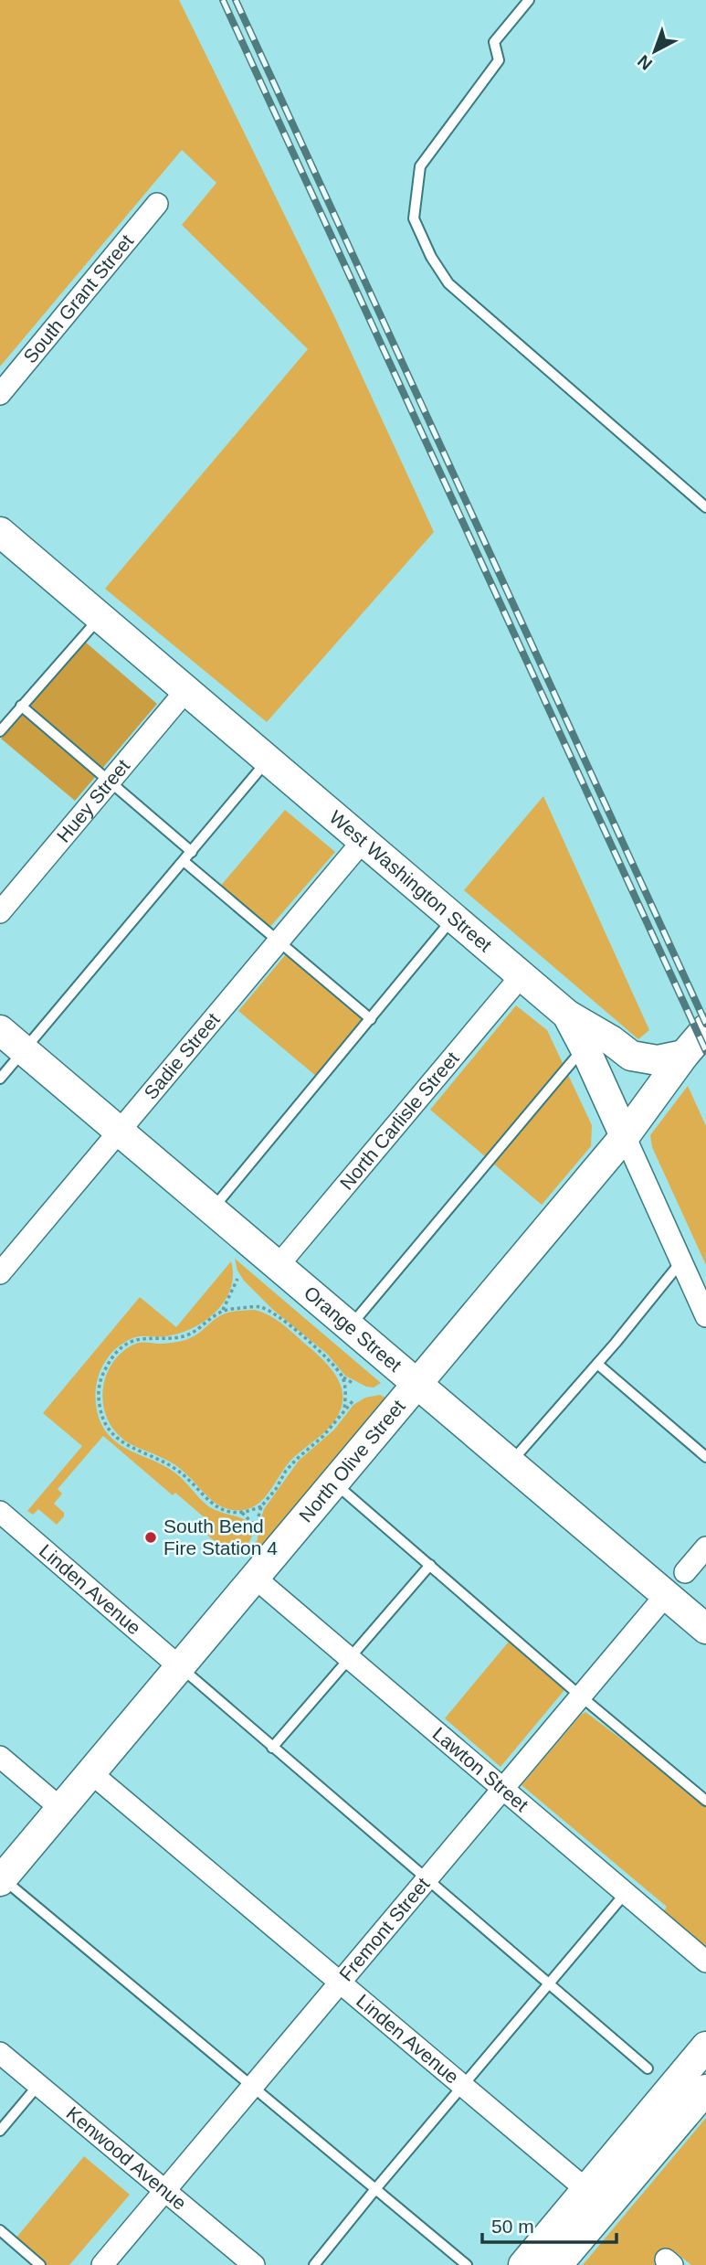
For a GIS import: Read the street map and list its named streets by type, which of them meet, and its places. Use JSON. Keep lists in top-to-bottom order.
{
  "streets": {
    "street": [
      "South Grant Street",
      "Huey Street",
      "West Washington Street",
      "Sadie Street",
      "North Carlisle Street",
      "Orange Street",
      "North Olive Street",
      "Linden Avenue",
      "Lawton Street",
      "Fremont Street",
      "Kenwood Avenue"
    ]
  },
  "crossings": [
    ["Huey Street", "West Washington Street"],
    ["West Washington Street", "Sadie Street"],
    ["West Washington Street", "North Carlisle Street"],
    ["West Washington Street", "North Olive Street"],
    ["Sadie Street", "Orange Street"],
    ["North Carlisle Street", "Orange Street"],
    ["Orange Street", "North Olive Street"],
    ["Orange Street", "Fremont Street"],
    ["North Olive Street", "Linden Avenue"],
    ["North Olive Street", "Lawton Street"],
    ["Linden Avenue", "Fremont Street"],
    ["Lawton Street", "Fremont Street"],
    ["Fremont Street", "Kenwood Avenue"]
  ],
  "places": ["South Bend Fire Station 4"],
  "scale_bar": "50 m",
  "north": "bottom left"
}
